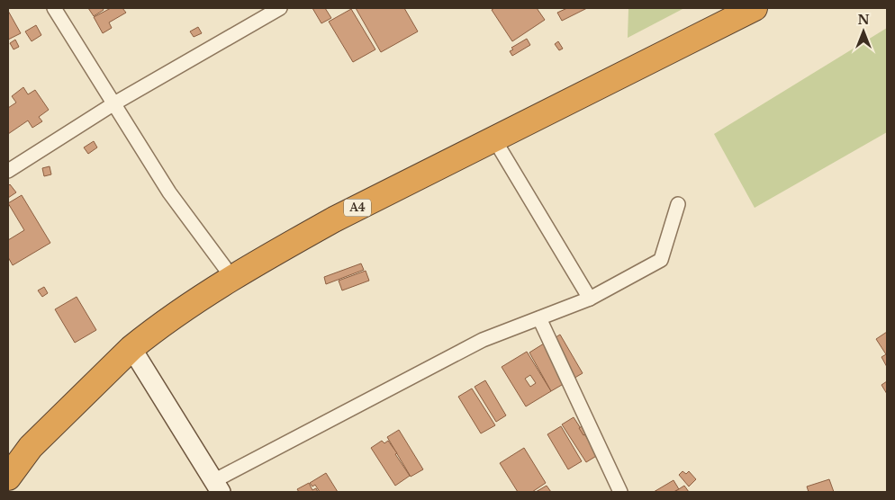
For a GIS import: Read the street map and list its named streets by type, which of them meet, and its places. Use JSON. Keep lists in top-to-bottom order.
{
  "streets": {
    "highway": ["A4"]
  },
  "north": "top"
}
